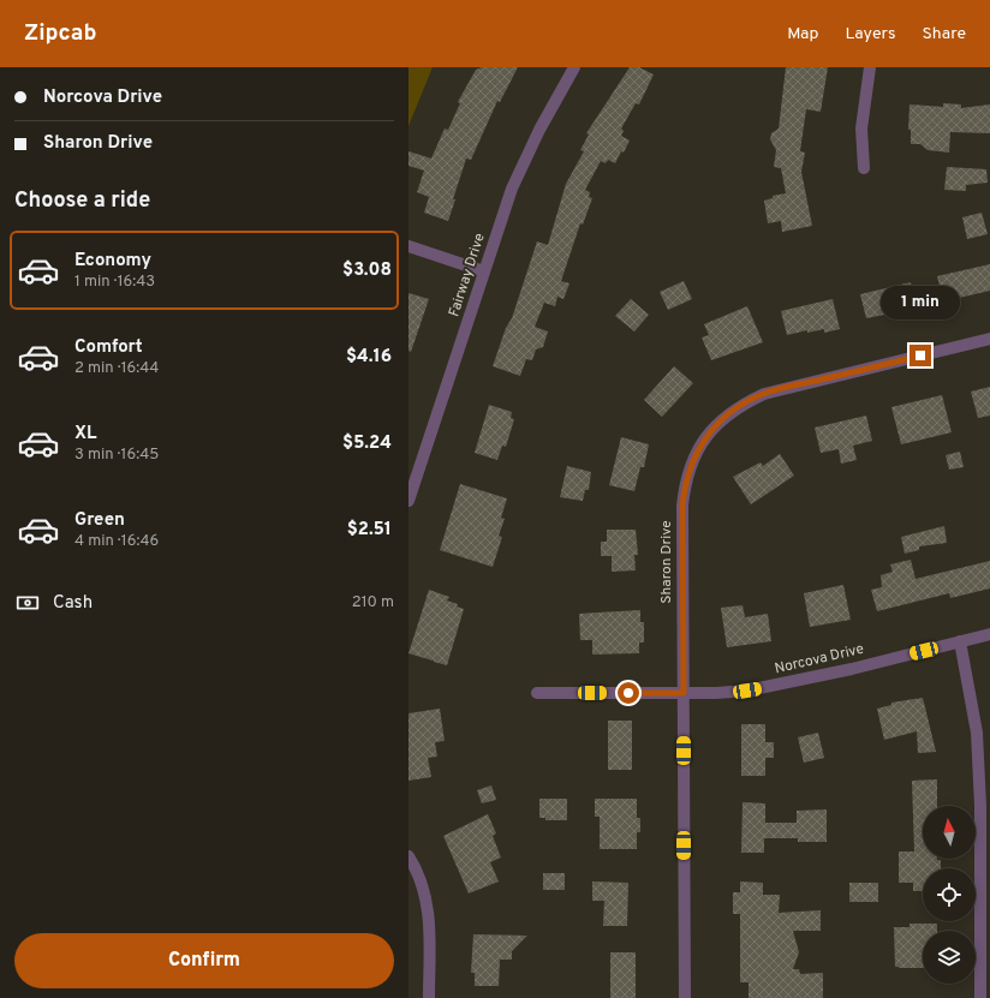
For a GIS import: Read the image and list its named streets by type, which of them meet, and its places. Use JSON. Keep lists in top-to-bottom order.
{
  "streets": {
    "street": ["Fairway Drive", "Sharon Drive", "Norcova Drive"]
  },
  "crossings": [
    ["Sharon Drive", "Norcova Drive"]
  ],
  "north": "top",
  "page": {
    "header": "Zipcab",
    "nav": ["Map", "Layers", "Share"],
    "banner": ["Norcova Drive", "Sharon Drive"],
    "heading": "Choose a ride",
    "list": [
      {
        "name": "Economy",
        "note": "1 min · 16:43",
        "value": "$3.08"
      },
      {
        "name": "Comfort",
        "note": "2 min · 16:44",
        "value": "$4.16"
      },
      {
        "name": "XL",
        "note": "3 min · 16:45",
        "value": "$5.24"
      },
      {
        "name": "Green",
        "note": "4 min · 16:46",
        "value": "$2.51"
      }
    ],
    "bubble": "1 min",
    "pay": ["Cash", "210 m"],
    "buttons": "Confirm"
  }
}
